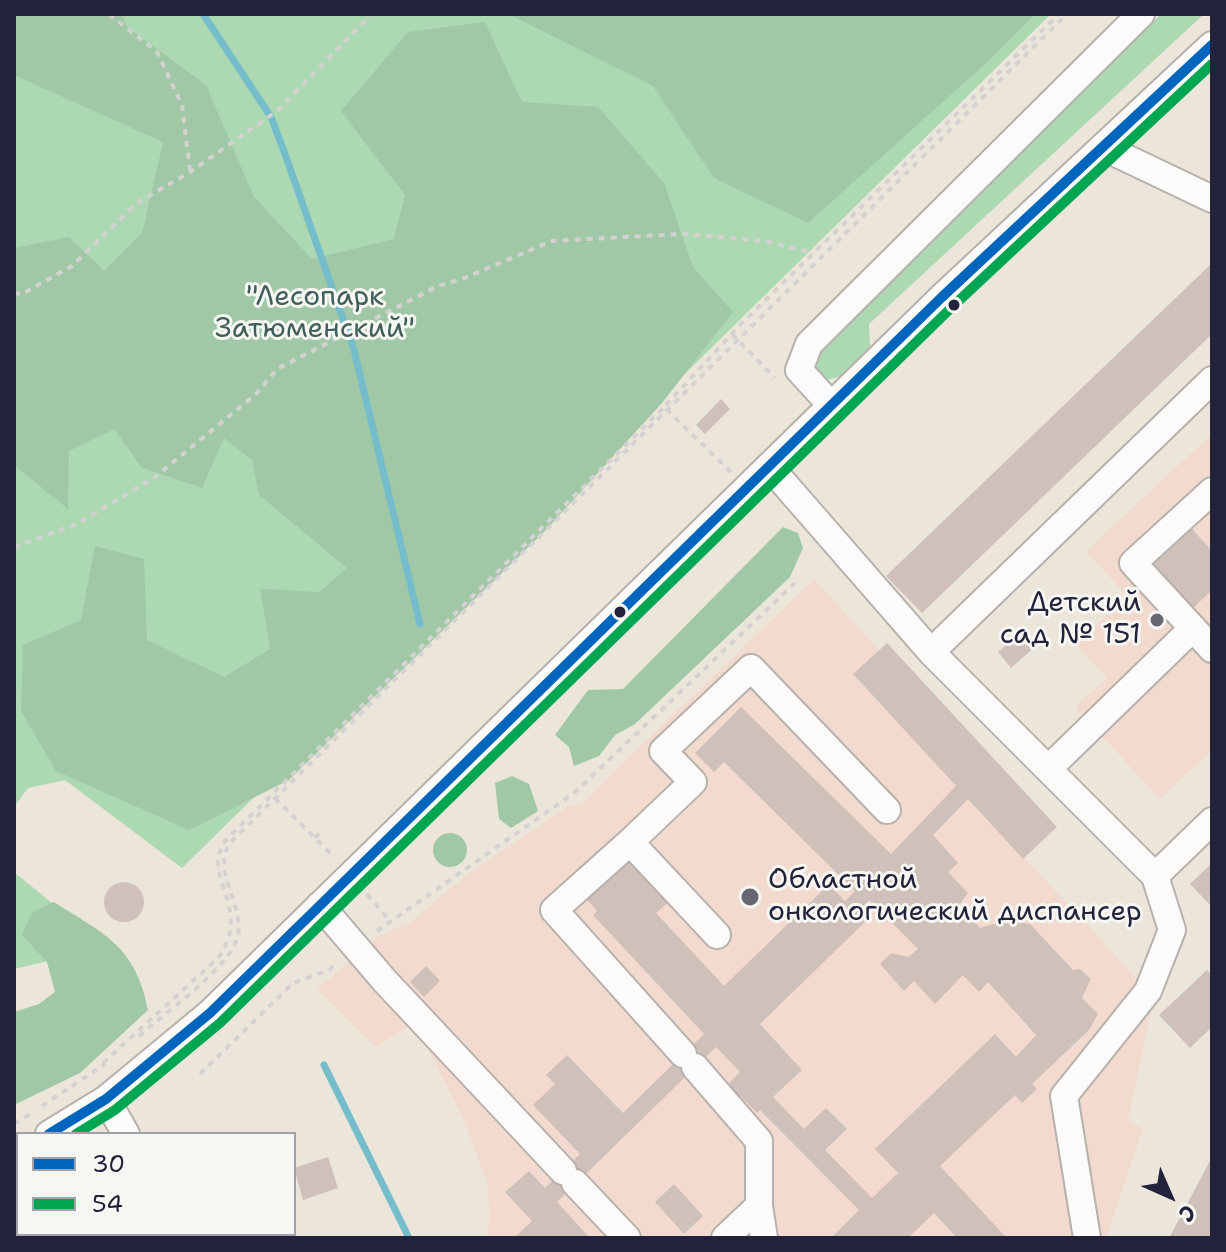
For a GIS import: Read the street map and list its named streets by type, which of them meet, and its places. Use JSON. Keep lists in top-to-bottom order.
{
  "parks": ["\"Лесопарк Затюменский\""],
  "places": ["Детский сад № 151", "Областной онкологический диспансер"],
  "lines": ["transit line 30", "transit line 54"],
  "legend": ["30", "54"],
  "north": "bottom right"
}
